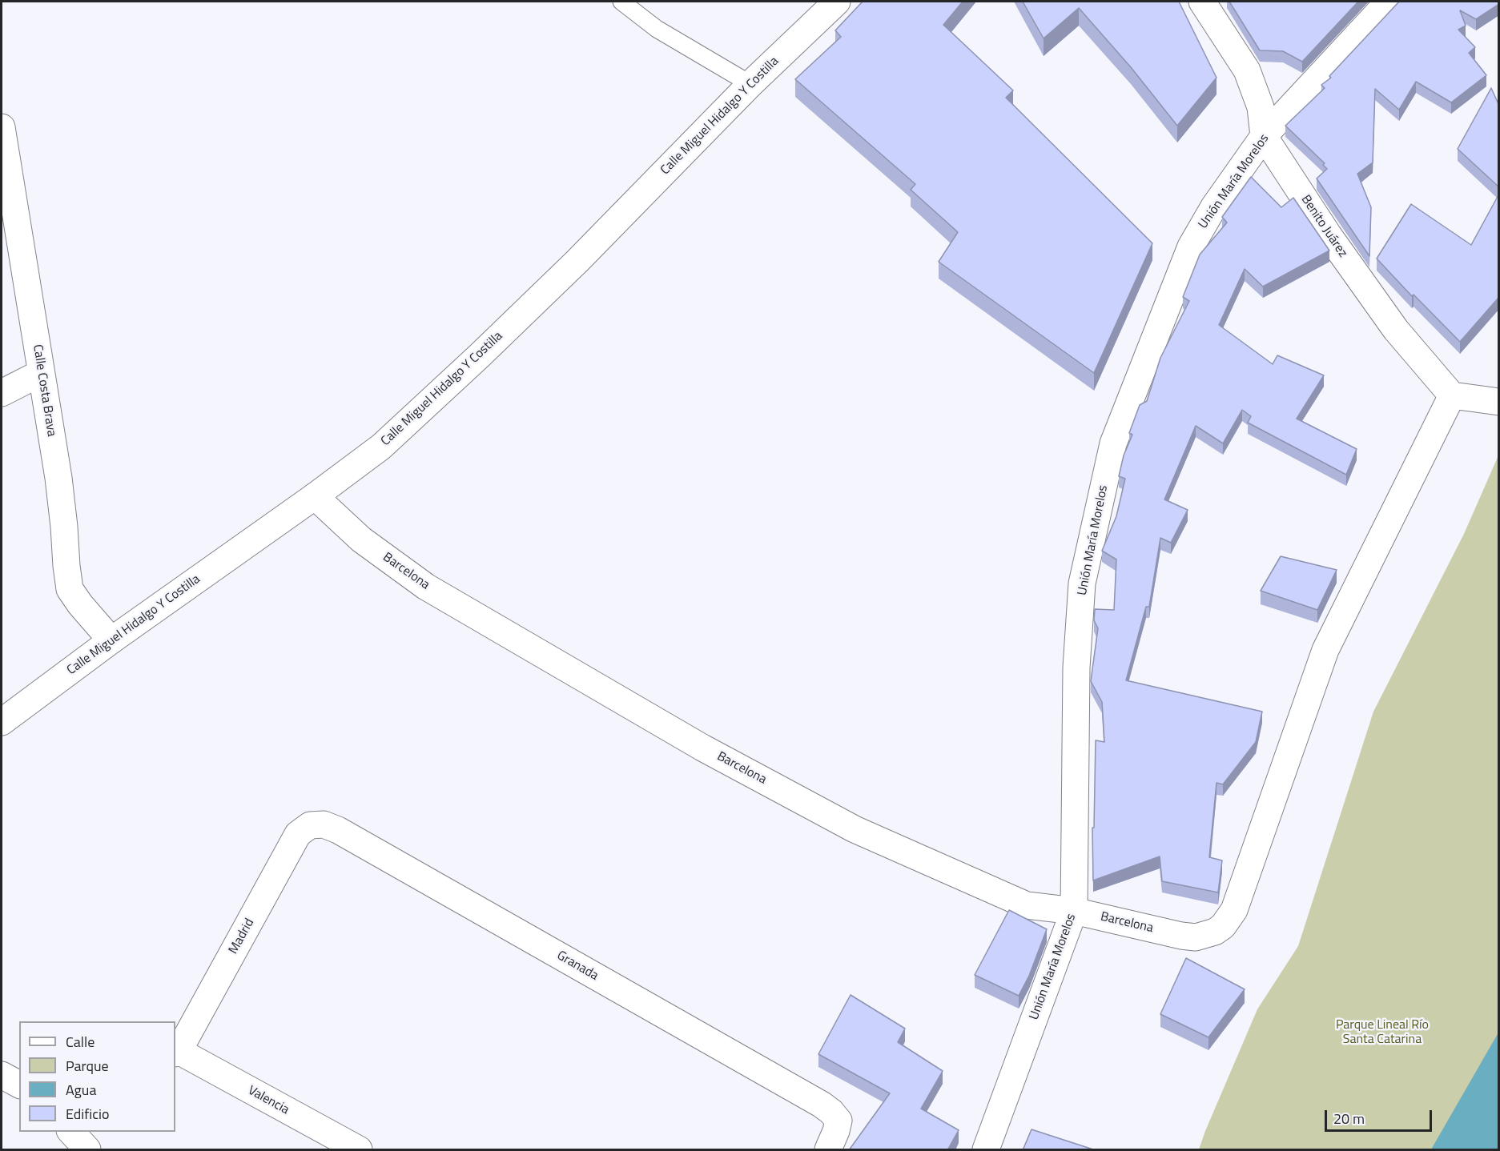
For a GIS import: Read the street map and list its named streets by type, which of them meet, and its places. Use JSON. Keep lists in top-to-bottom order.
{
  "streets": {
    "street": [
      "Calle Miguel Hidalgo Y Costilla",
      "Unión María Morelos",
      "Benito Juárez",
      "Calle Costa Brava",
      "Barcelona",
      "Madrid",
      "Granada",
      "Valencia"
    ]
  },
  "crossings": [
    ["Calle Miguel Hidalgo Y Costilla", "Calle Costa Brava"],
    ["Calle Miguel Hidalgo Y Costilla", "Barcelona"],
    ["Unión María Morelos", "Benito Juárez"],
    ["Unión María Morelos", "Barcelona"],
    ["Benito Juárez", "Barcelona"],
    ["Madrid", "Granada"],
    ["Madrid", "Valencia"]
  ],
  "parks": ["Parque Lineal Río Santa Catarina"],
  "legend": [
    "Calle",
    "Parque",
    "Agua",
    "Edificio"
  ],
  "scale_bar": "20 m"
}
